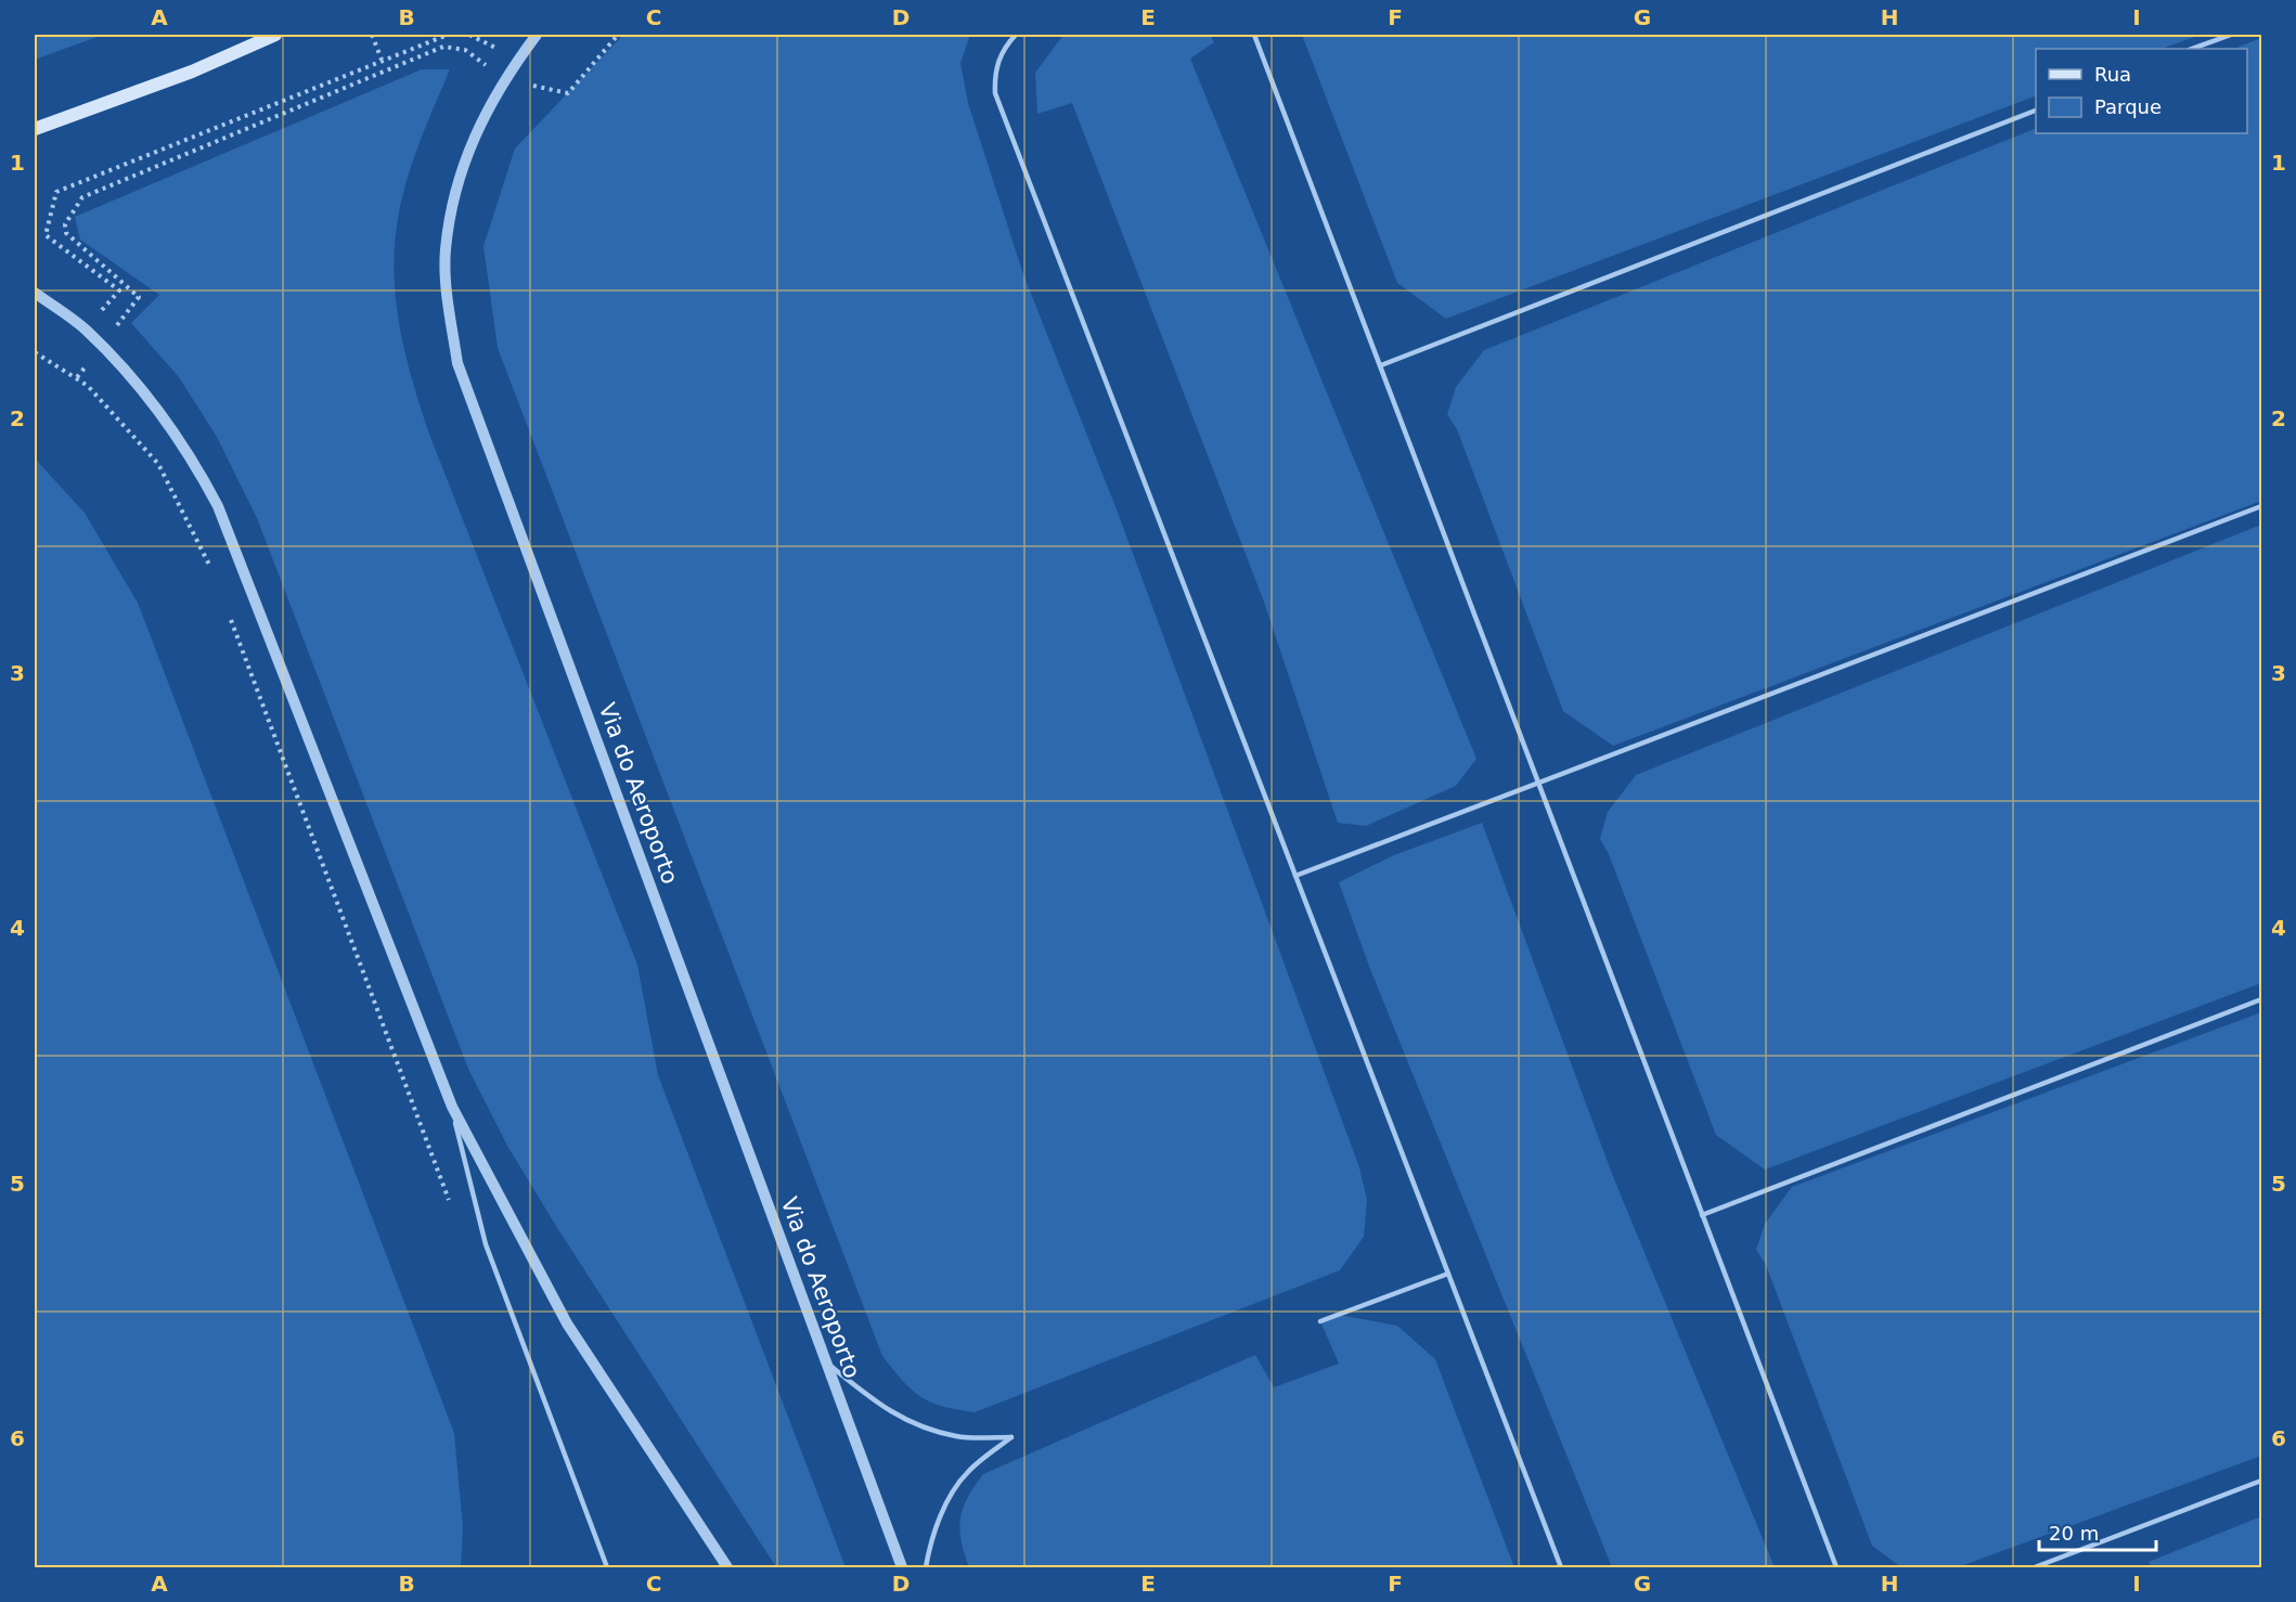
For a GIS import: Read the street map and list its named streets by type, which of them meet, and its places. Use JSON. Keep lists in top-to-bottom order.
{
  "streets": {
    "street": ["Via do Aeroporto"]
  },
  "legend": ["Rua", "Parque"],
  "scale_bar": "20 m",
  "grid": {
    "columns": [
      "A",
      "B",
      "C",
      "D",
      "E",
      "F",
      "G",
      "H",
      "I"
    ],
    "rows": [
      "1",
      "2",
      "3",
      "4",
      "5",
      "6"
    ]
  }
}
